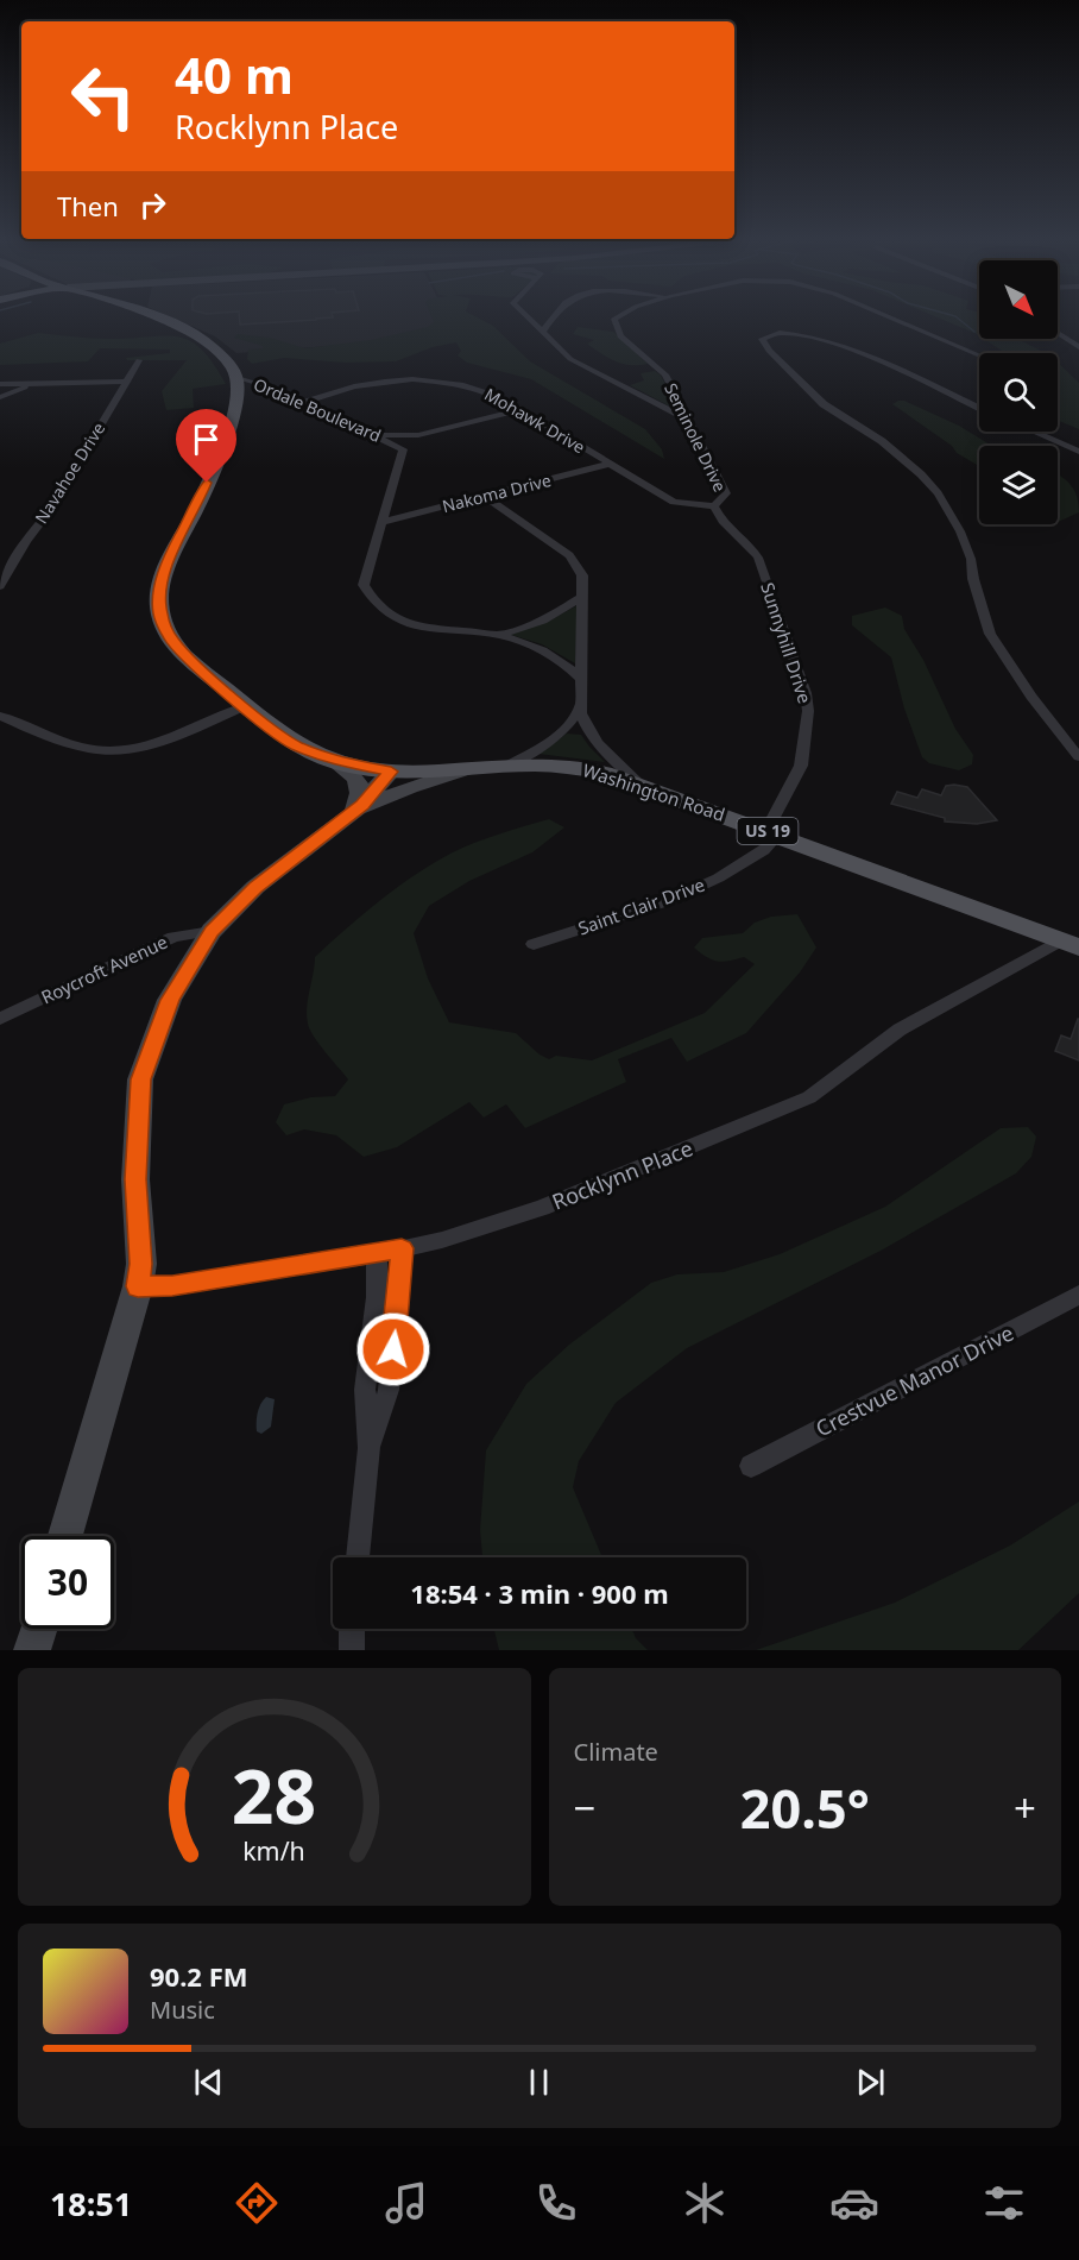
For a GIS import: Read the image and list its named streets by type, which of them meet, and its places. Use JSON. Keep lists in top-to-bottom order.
{
  "streets": {
    "main road": ["Washington Road", "US 19"],
    "street": [
      "Ordale Boulevard",
      "Mohawk Drive",
      "Seminole Drive",
      "Navahoe Drive",
      "Nakoma Drive",
      "Sunnyhill Drive",
      "Saint Clair Drive",
      "Roycroft Avenue",
      "Rocklynn Place",
      "Crestvue Manor Drive"
    ]
  },
  "crossings": [
    ["Ordale Boulevard", "Mohawk Drive"],
    ["Ordale Boulevard", "Nakoma Drive"],
    ["Ordale Boulevard", "Washington Road"],
    ["Mohawk Drive", "Seminole Drive"],
    ["Mohawk Drive", "Nakoma Drive"],
    ["Mohawk Drive", "Sunnyhill Drive"],
    ["Seminole Drive", "Sunnyhill Drive"],
    ["Sunnyhill Drive", "Washington Road"],
    ["Sunnyhill Drive", "Saint Clair Drive"],
    ["Washington Road", "Saint Clair Drive"],
    ["Washington Road", "Rocklynn Place"]
  ],
  "north": "bottom right",
  "page": {
    "turn": ["40 m", "Rocklynn Place"],
    "then": "Then",
    "limit": "30",
    "trip": "18:54 · 3 min · 900 m",
    "tile": "Climate",
    "heat": ["−", "20.5°", "+"],
    "song": ["90.2 FM", "Music"],
    "tabs": "18:51",
    "gauge": ["28", "km/h"]
  }
}
